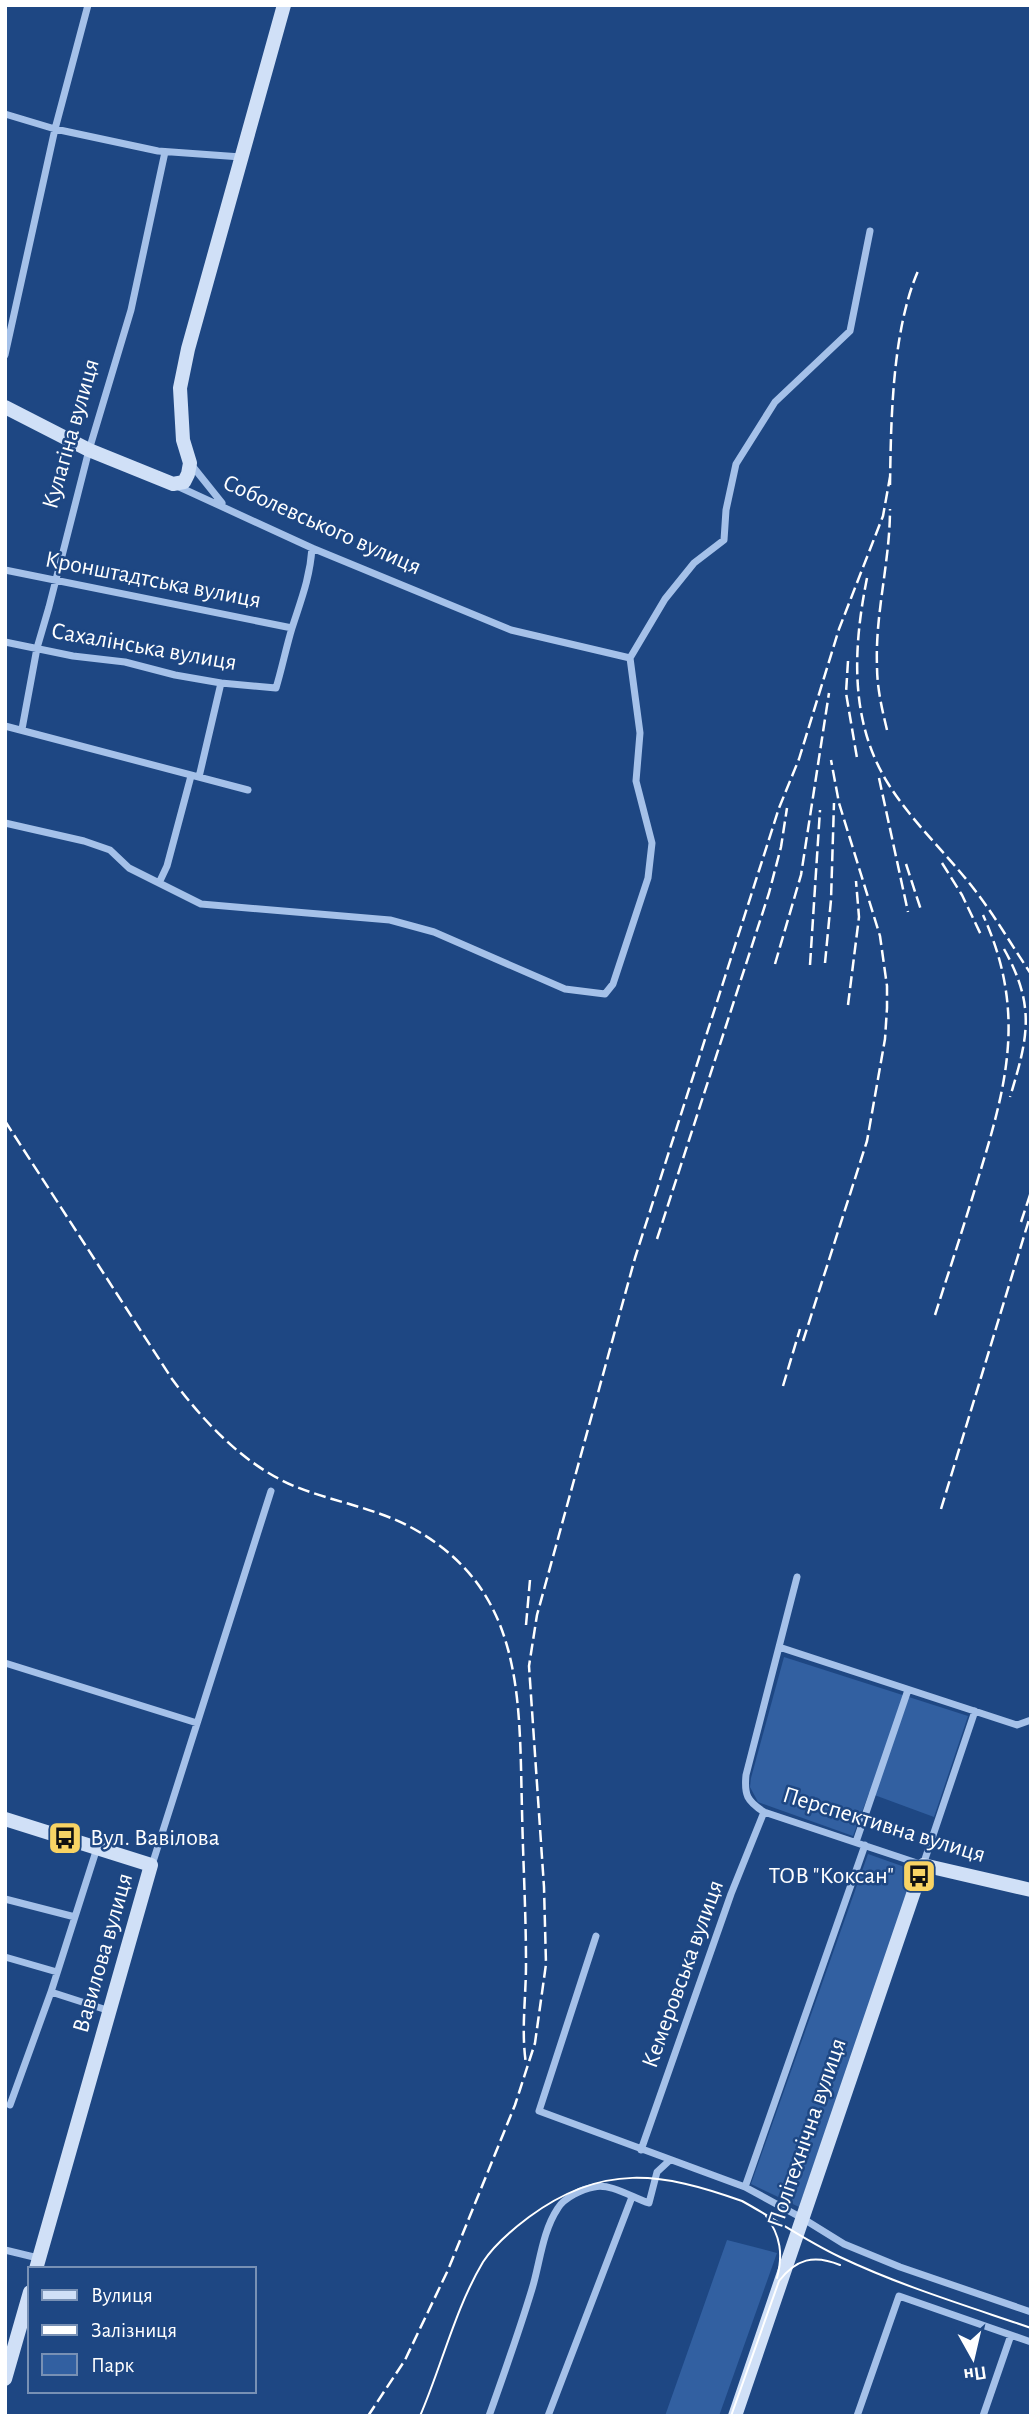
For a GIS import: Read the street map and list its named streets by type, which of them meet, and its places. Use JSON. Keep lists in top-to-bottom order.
{
  "streets": {
    "street": [
      "Кулагіна вулиця",
      "Соболевського вулиця",
      "Кронштадтська вулиця",
      "Сахалінська вулиця",
      "Перспективна вулиця",
      "Вавилова вулиця",
      "Кемеровська вулиця",
      "Політехнічна вулиця"
    ]
  },
  "crossings": [
    ["Кулагіна вулиця", "Соболевського вулиця"],
    ["Кулагіна вулиця", "Кронштадтська вулиця"],
    ["Кулагіна вулиця", "Сахалінська вулиця"],
    ["Кронштадтська вулиця", "Сахалінська вулиця"],
    ["Перспективна вулиця", "Кемеровська вулиця"],
    ["Перспективна вулиця", "Політехнічна вулиця"]
  ],
  "places": {
    "bus stop": ["Вул. Вавілова", "ТОВ \"Коксан\""]
  },
  "legend": ["Вулиця", "Залізниця", "Парк"],
  "north": "bottom"
}
